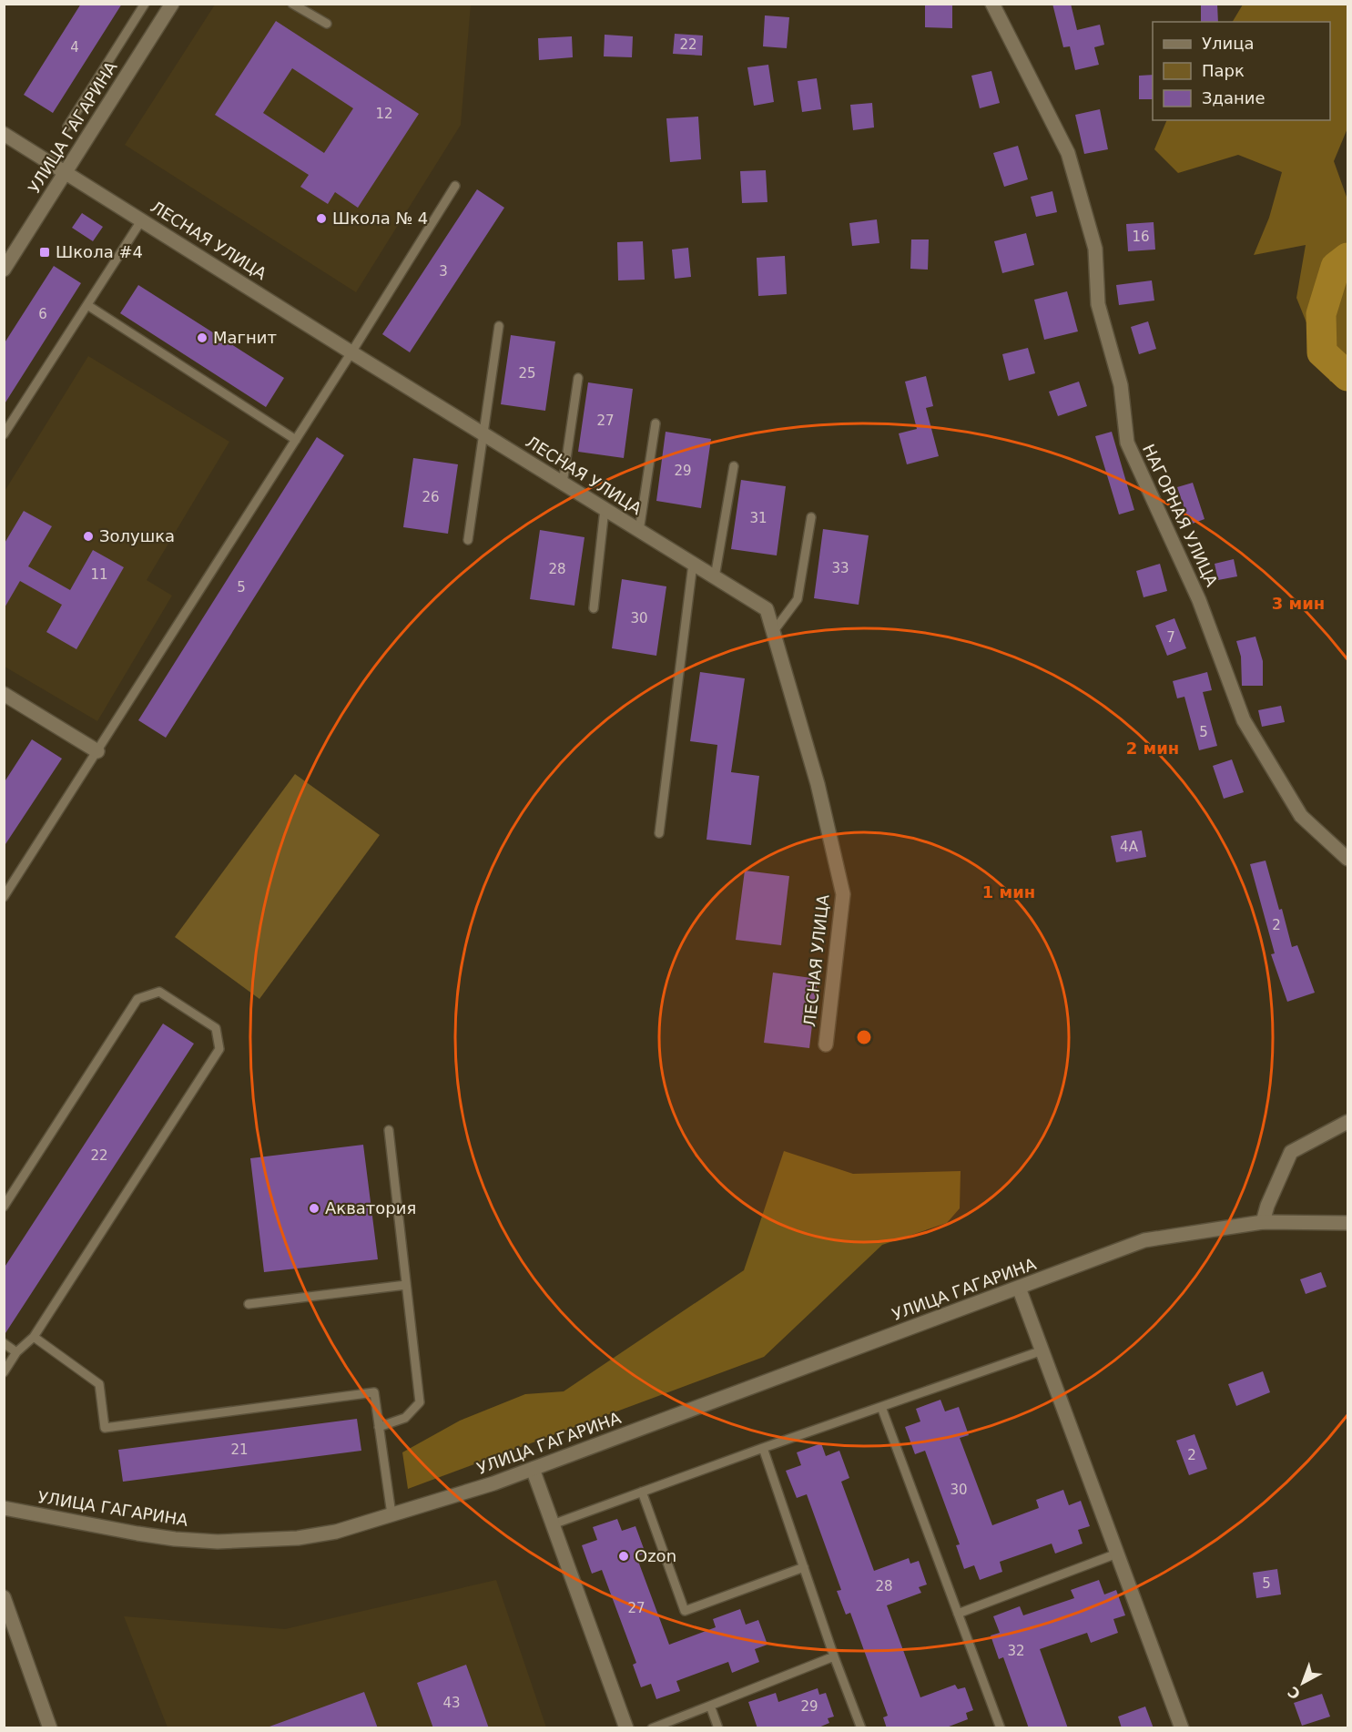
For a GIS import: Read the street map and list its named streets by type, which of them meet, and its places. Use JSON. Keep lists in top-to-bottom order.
{
  "streets": {
    "street": ["УЛИЦА ГАГАРИНА", "ЛЕСНАЯ УЛИЦА", "НАГОРНАЯ УЛИЦА"]
  },
  "crossings": [
    ["УЛИЦА ГАГАРИНА", "ЛЕСНАЯ УЛИЦА"]
  ],
  "places": {
    "other": [
      "Школа № 4",
      "Магнит",
      "Золушка",
      "Акватория",
      "Ozon"
    ],
    "transit": ["Школа #4"]
  },
  "house_numbers": [
    "22",
    "4",
    "12",
    "16",
    "3",
    "6",
    "25",
    "27",
    "29",
    "26",
    "31",
    "33",
    "28",
    "11",
    "5",
    "30",
    "7",
    "5",
    "4А",
    "2",
    "22",
    "21",
    "2",
    "30",
    "5",
    "28",
    "27",
    "32",
    "43",
    "29"
  ],
  "legend": ["Улица", "Парк", "Здание"],
  "north": "bottom left",
  "rings": ["3 мин", "2 мин", "1 мин"]
}
